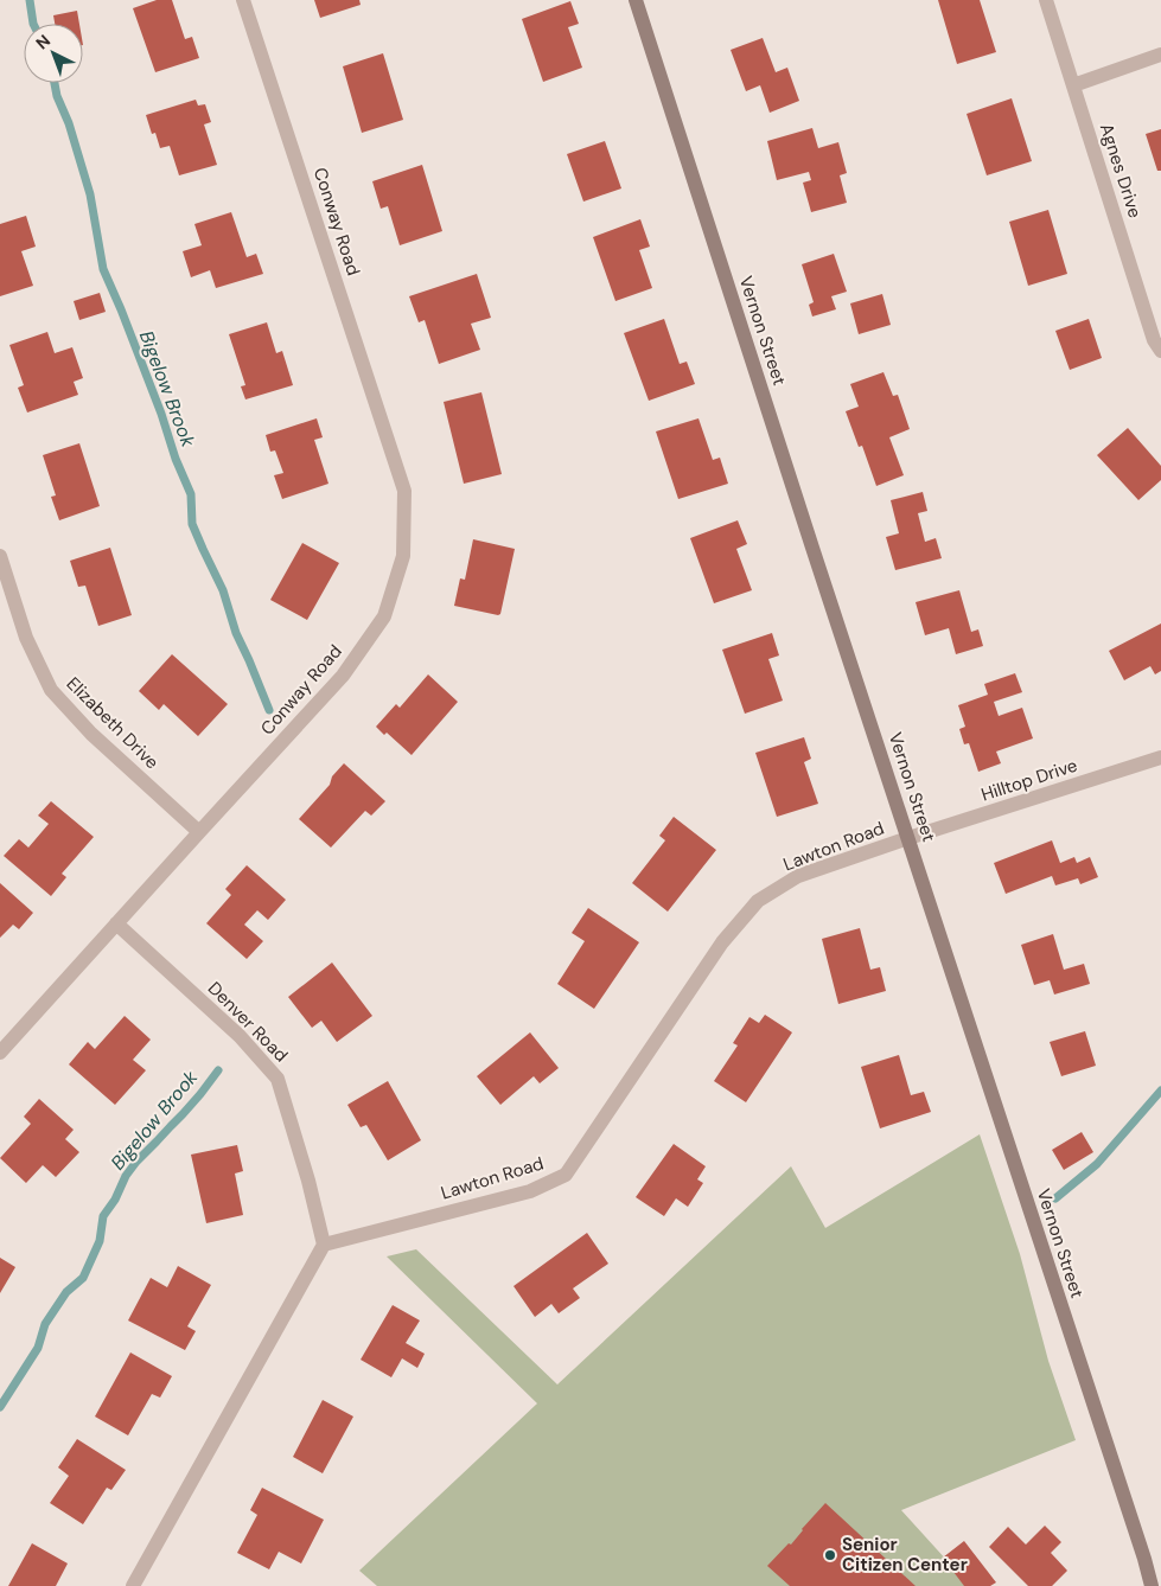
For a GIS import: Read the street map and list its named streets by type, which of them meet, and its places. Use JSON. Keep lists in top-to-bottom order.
{
  "streets": {
    "street": [
      "Agnes Drive",
      "Conway Road",
      "Vernon Street",
      "Elizabeth Drive",
      "Hilltop Drive",
      "Lawton Road",
      "Denver Road"
    ]
  },
  "crossings": [
    ["Conway Road", "Elizabeth Drive"],
    ["Conway Road", "Denver Road"],
    ["Vernon Street", "Hilltop Drive"],
    ["Vernon Street", "Lawton Road"],
    ["Hilltop Drive", "Lawton Road"],
    ["Lawton Road", "Denver Road"]
  ],
  "water": ["Bigelow Brook"],
  "places": ["Senior Citizen Center"],
  "north": "top left"
}
